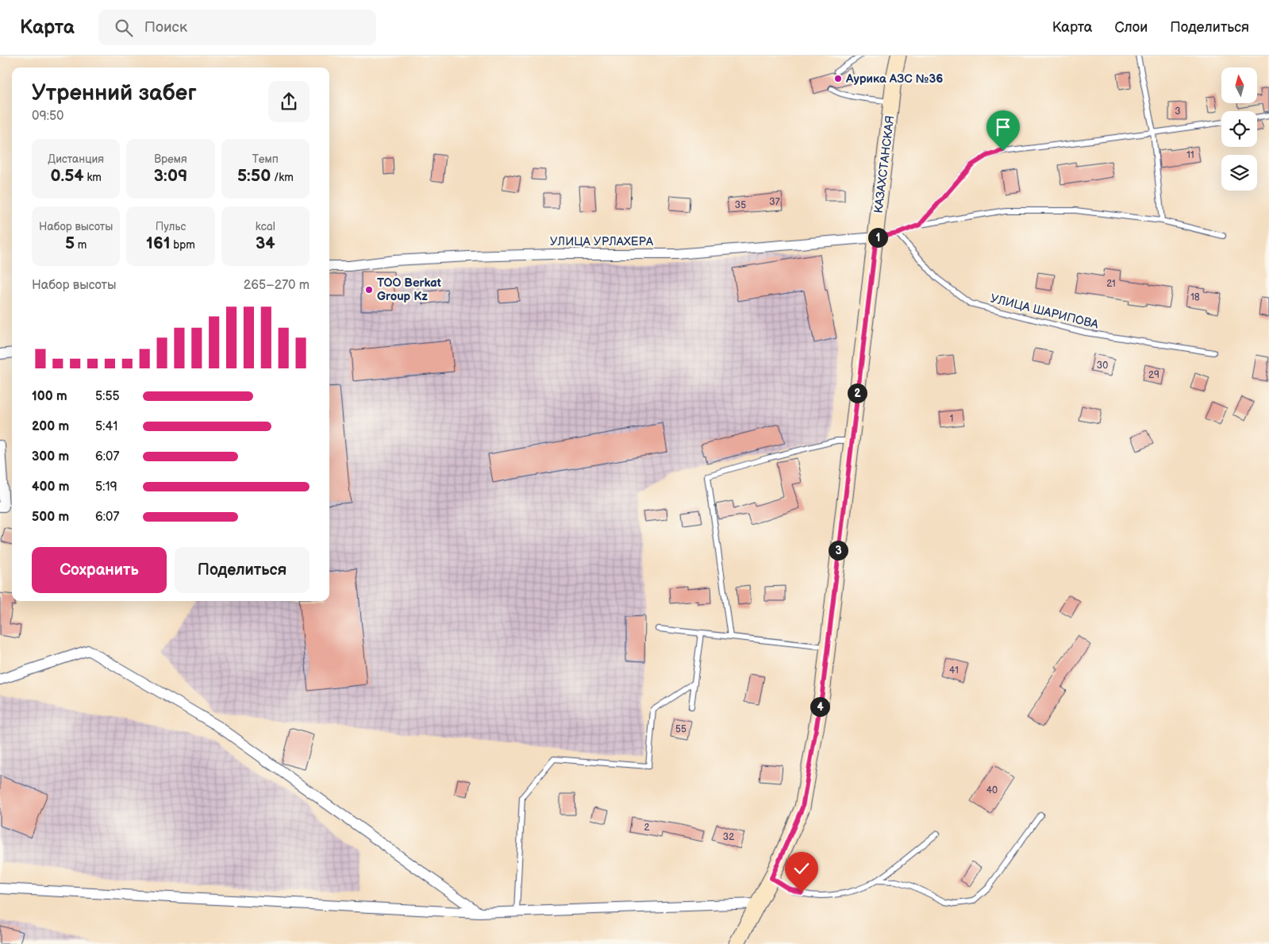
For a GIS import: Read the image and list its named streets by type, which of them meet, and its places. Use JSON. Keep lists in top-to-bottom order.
{
  "streets": {
    "main road": ["КАЗАХСТАНСКАЯ"],
    "street": ["УЛИЦА УРЛАХЕРА"],
    "lane": ["УЛИЦА ШАРИПОВА"]
  },
  "crossings": [
    ["КАЗАХСТАНСКАЯ", "УЛИЦА УРЛАХЕРА"]
  ],
  "places": ["Аурика АЗС №36", "ТОО Berkat Group Kz"],
  "house_numbers": [
    "3",
    "11",
    "37",
    "35",
    "21",
    "18",
    "30",
    "29",
    "1",
    "41",
    "55",
    "40",
    "2",
    "32"
  ],
  "north": "top",
  "page": {
    "header": "Карта",
    "search": "Поиск",
    "nav": ["Карта", "Слои", "Поделиться"],
    "heading": ["Утренний забег", "09:50"],
    "stats": [
      ["Дистанция", "0.54 km"],
      ["Время", "3:09"],
      ["Темп", "5:50 /km"],
      ["Набор высоты", "5 m"],
      ["Пульс", "161 bpm"],
      ["kcal", "34"]
    ],
    "pins": [
      "1",
      "2",
      "3",
      "4"
    ],
    "chart": ["Набор высоты", "265–270 m"],
    "list": [
      {
        "name": "100 m",
        "note": "5:55"
      },
      {
        "name": "200 m",
        "note": "5:41"
      },
      {
        "name": "300 m",
        "note": "6:07"
      },
      {
        "name": "400 m",
        "note": "5:19"
      },
      {
        "name": "500 m",
        "note": "6:07"
      }
    ],
    "buttons": ["Сохранить", "Поделиться"]
  }
}
